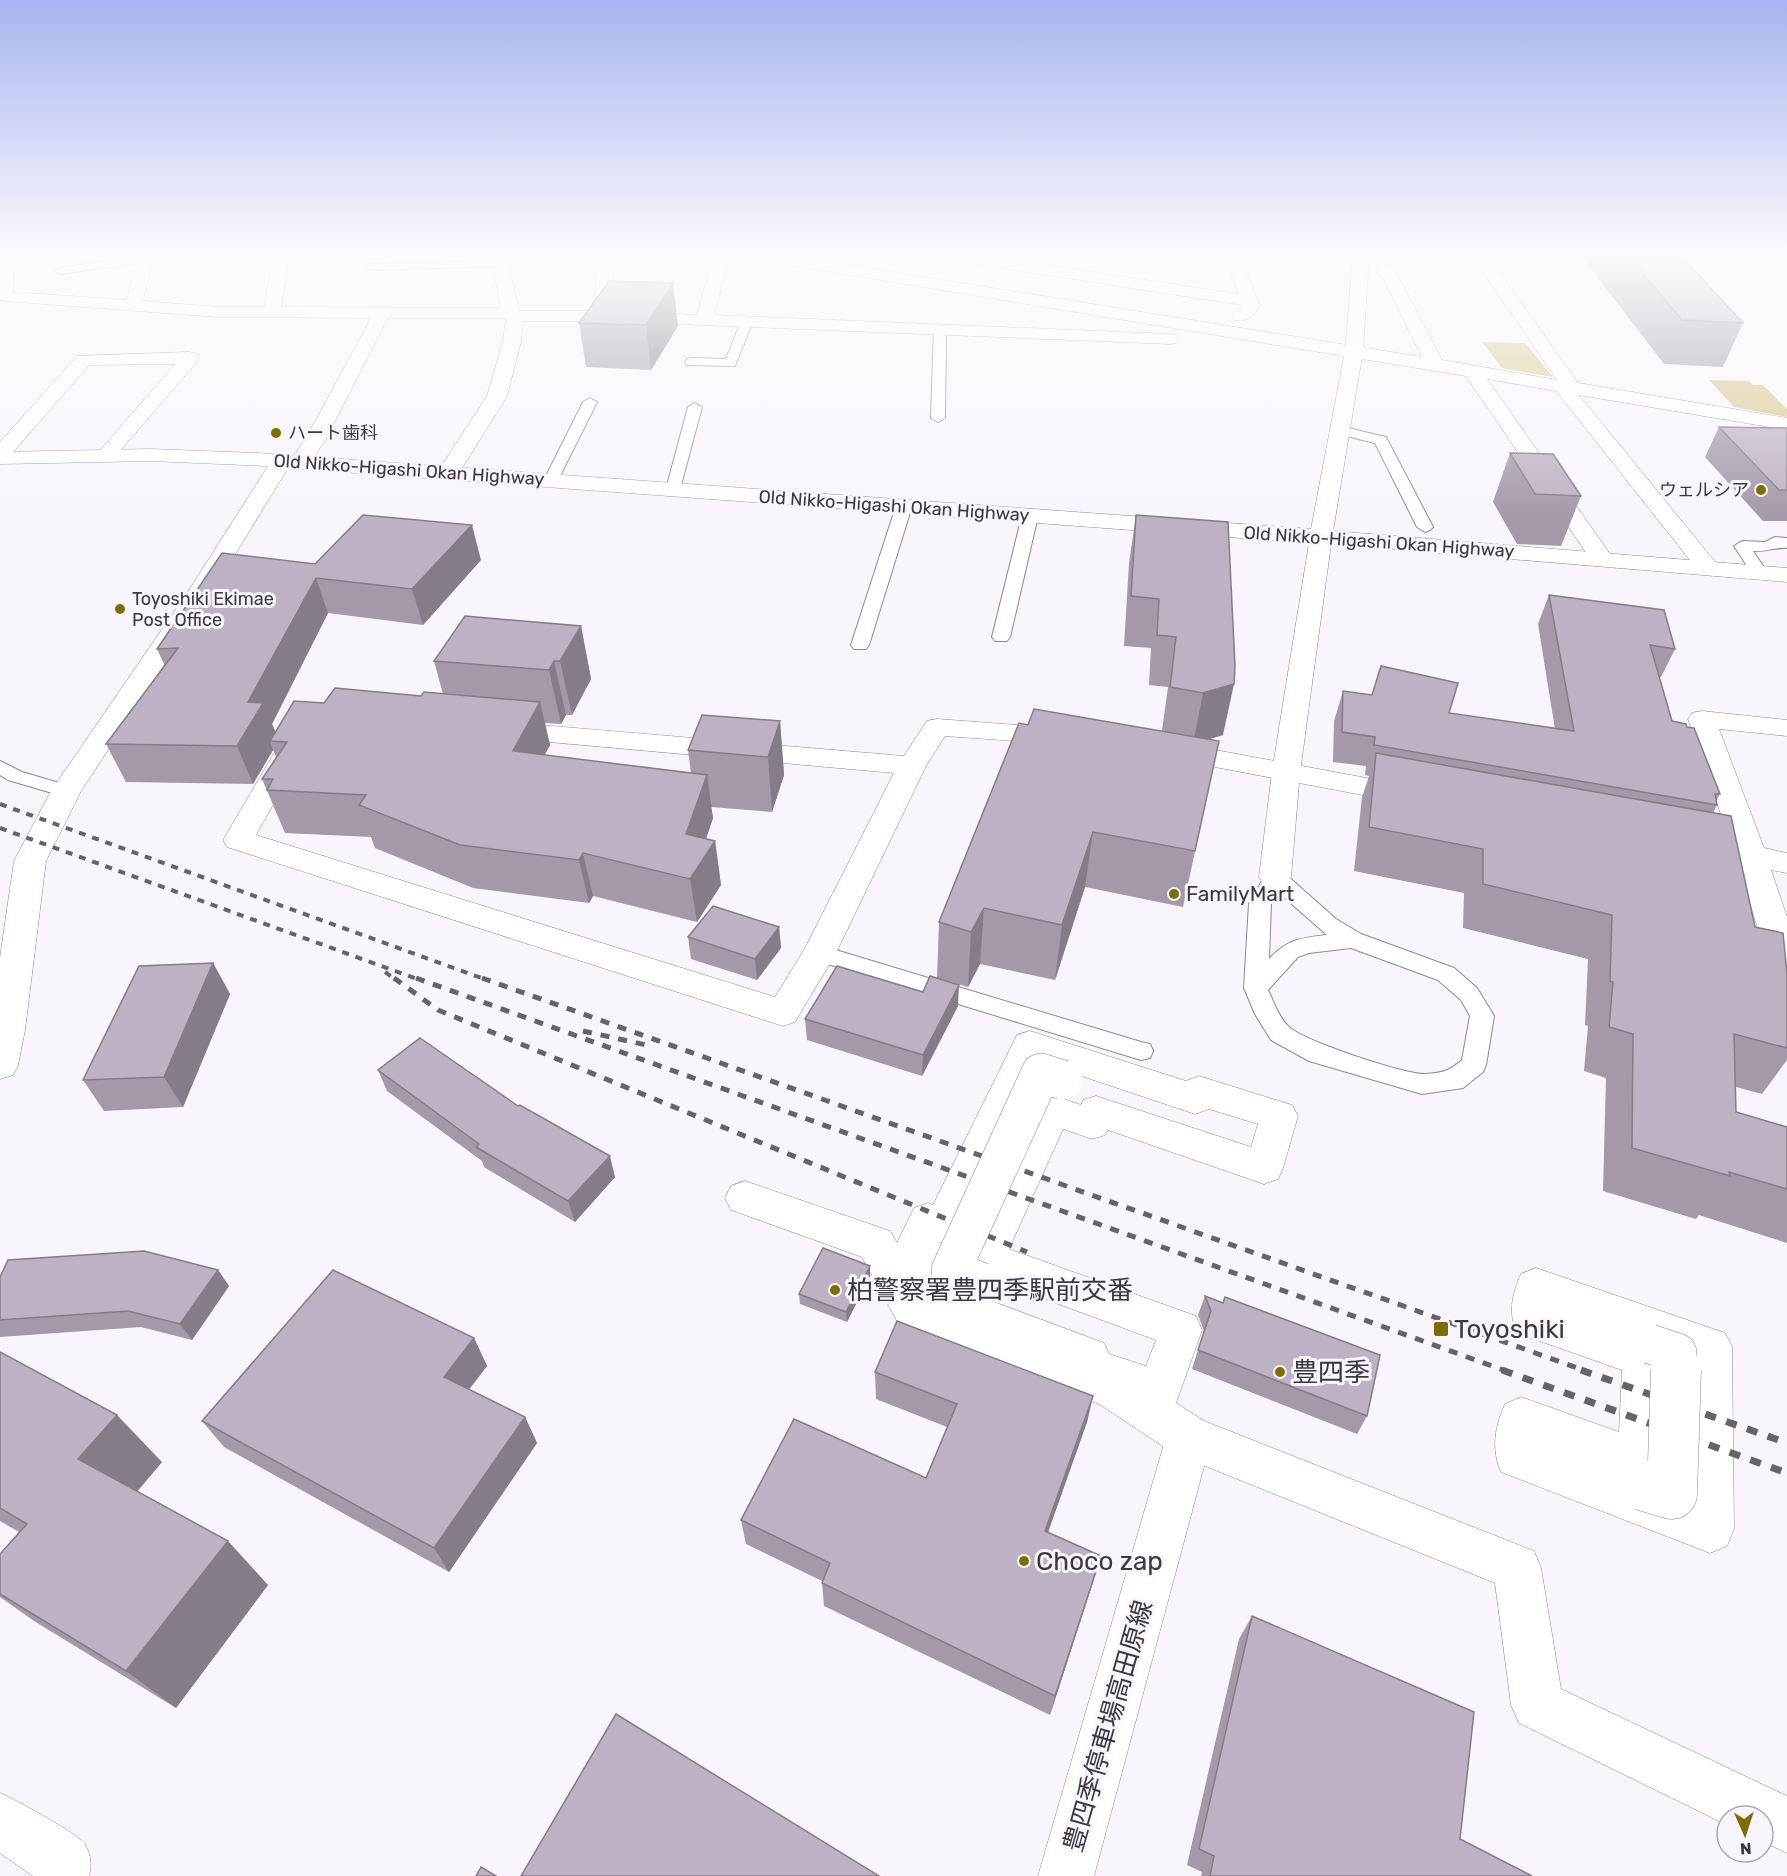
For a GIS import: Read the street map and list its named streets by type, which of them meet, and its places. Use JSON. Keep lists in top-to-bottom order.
{
  "streets": {
    "street": ["Old Nikko-Higashi Okan Highway", "豊四季停車場高田原線"]
  },
  "places": {
    "other": [
      "ハート歯科",
      "ウェルシア",
      "Toyoshiki Ekimae Post Office",
      "FamilyMart",
      "柏警察署豊四季駅前交番",
      "豊四季",
      "Choco zap"
    ],
    "transit": ["Toyoshiki"]
  },
  "north": "bottom"
}
